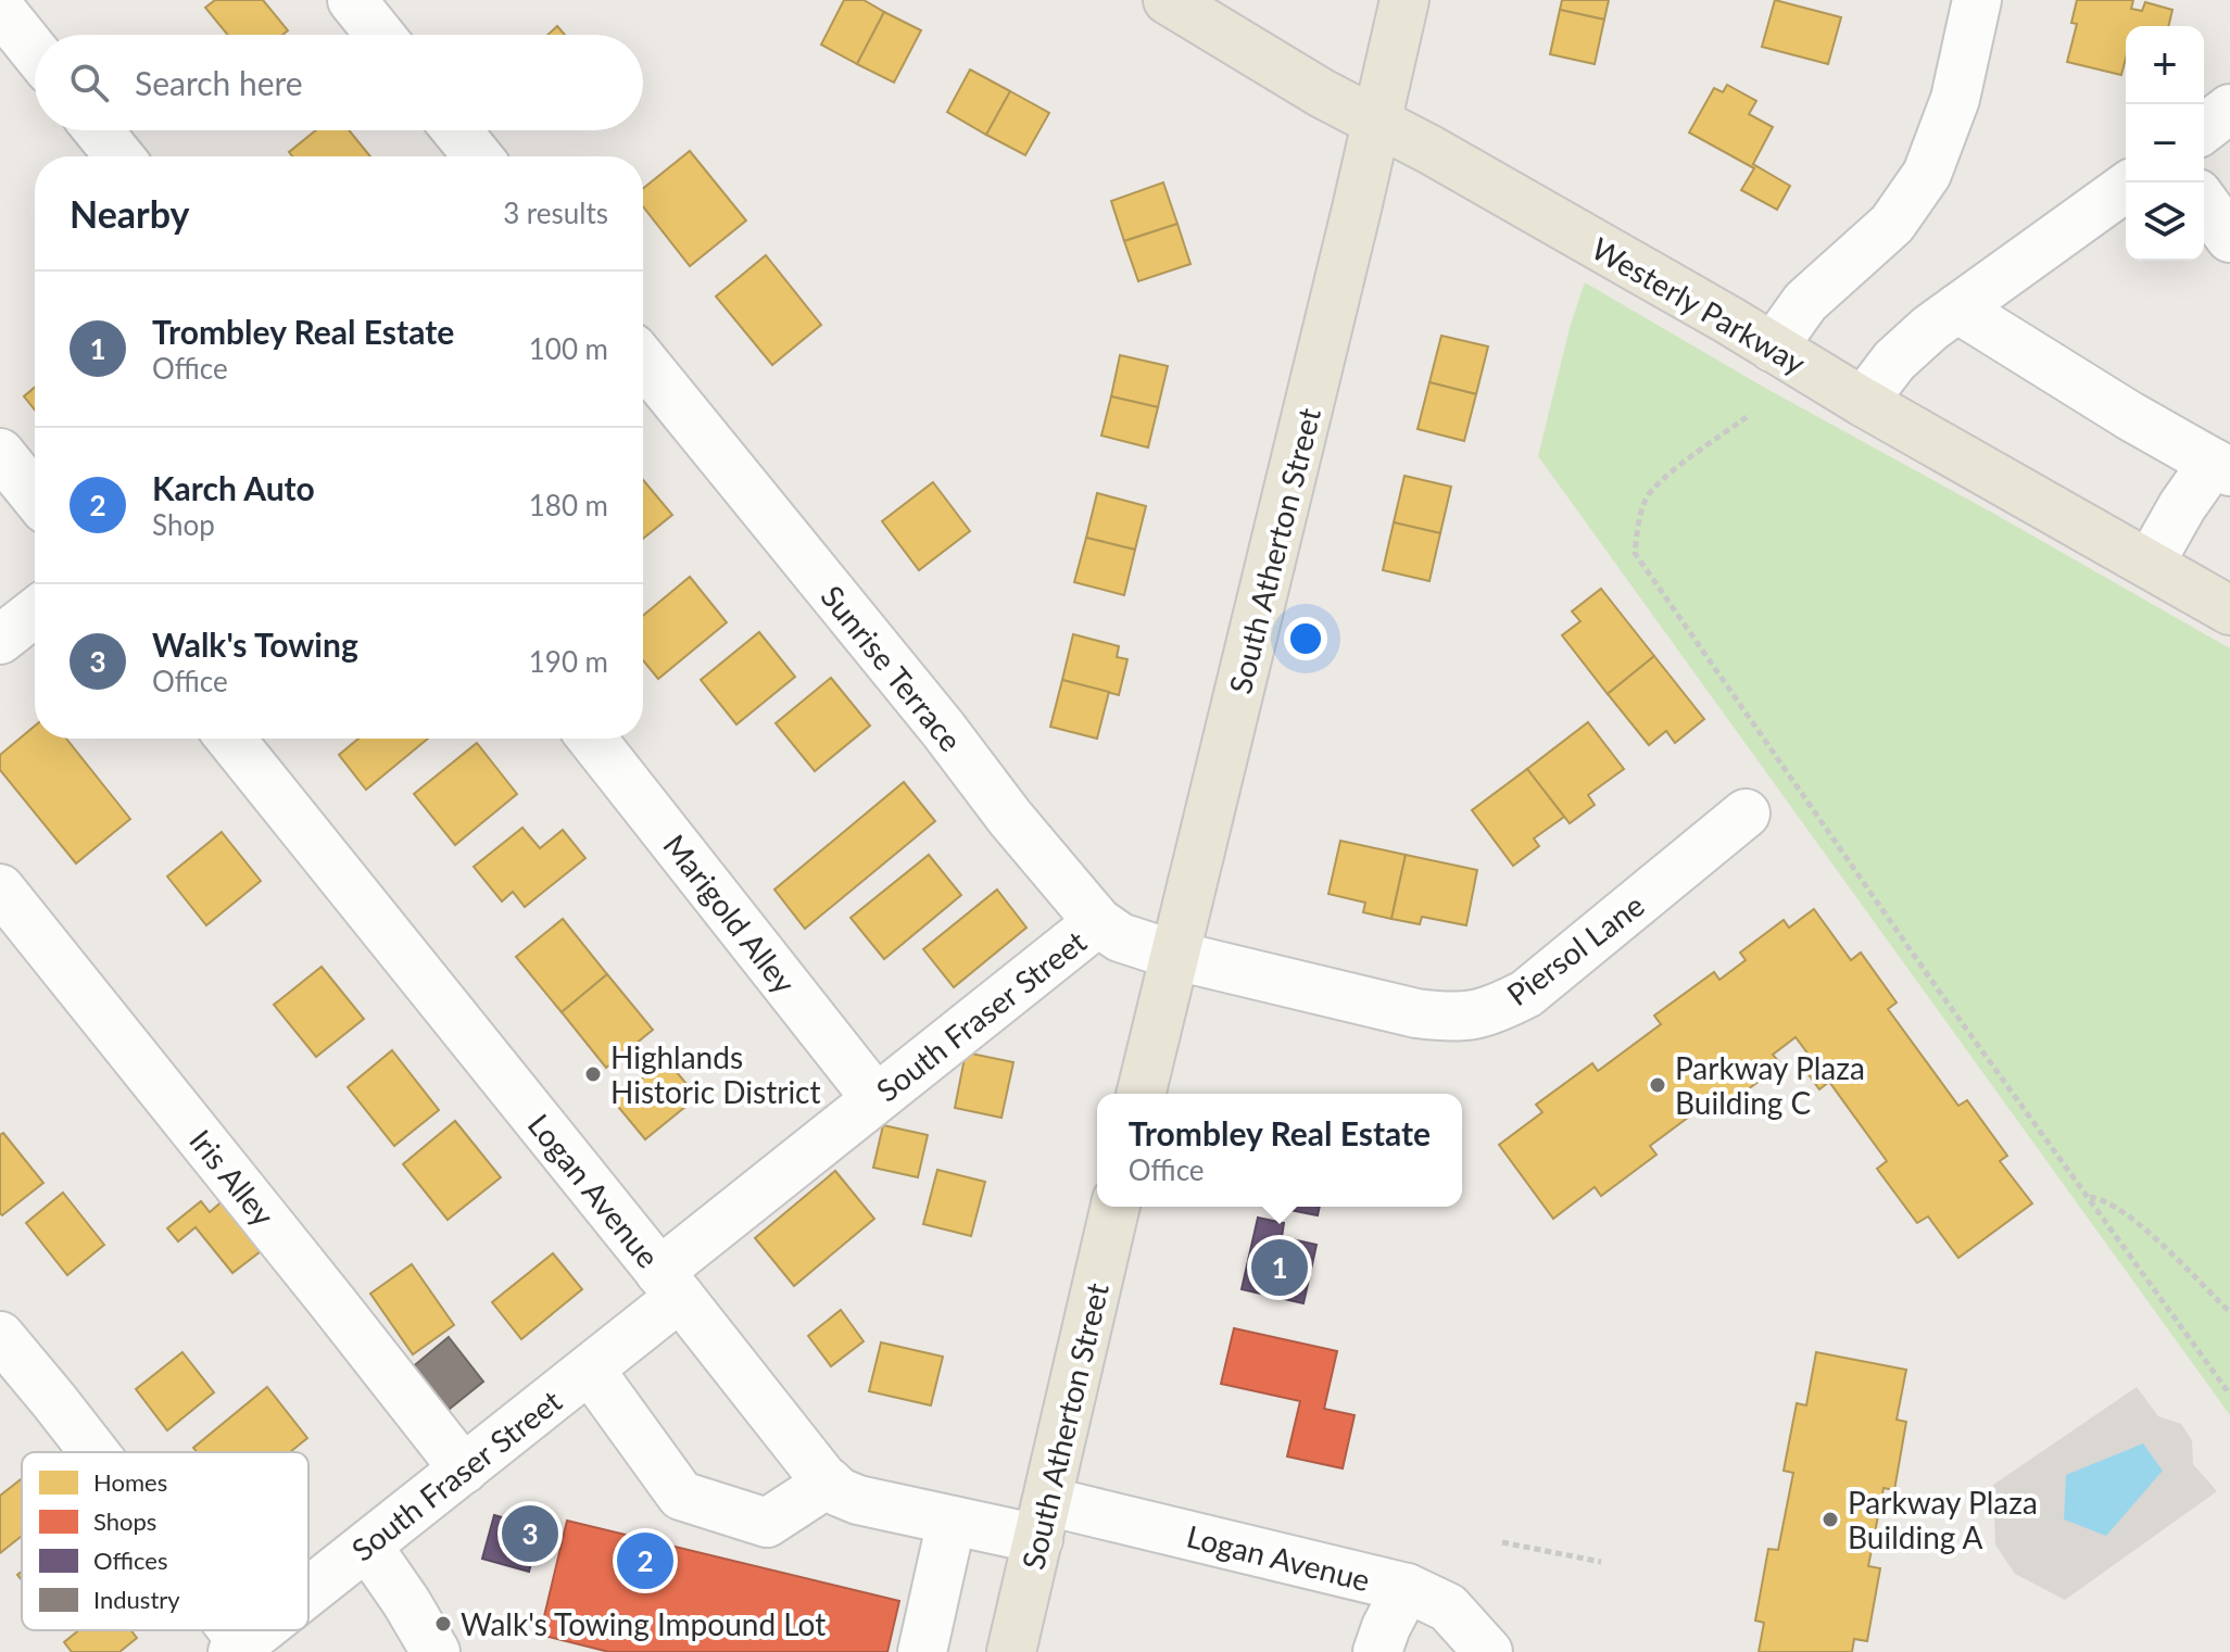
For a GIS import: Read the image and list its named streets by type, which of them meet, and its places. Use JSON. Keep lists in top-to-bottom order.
{
  "streets": {
    "main road": ["Westerly Parkway", "South Atherton Street"],
    "street": [
      "Sunrise Terrace",
      "Marigold Alley",
      "Piersol Lane",
      "South Fraser Street",
      "Iris Alley",
      "Logan Avenue"
    ]
  },
  "crossings": [
    ["Westerly Parkway", "South Atherton Street"],
    ["South Atherton Street", "Sunrise Terrace"],
    ["South Atherton Street", "Piersol Lane"],
    ["South Atherton Street", "Logan Avenue"],
    ["Sunrise Terrace", "Piersol Lane"],
    ["Sunrise Terrace", "South Fraser Street"],
    ["Marigold Alley", "South Fraser Street"],
    ["South Fraser Street", "Iris Alley"],
    ["South Fraser Street", "Logan Avenue"]
  ],
  "places": [
    "Highlands Historic District",
    "Parkway Plaza Building C",
    "Parkway Plaza Building A",
    "Walk's Towing Impound Lot"
  ],
  "legend": [
    "Homes",
    "Shops",
    "Offices",
    "Industry"
  ],
  "page": {
    "map_buttons": ["+", "−"],
    "search": "Search here",
    "heading": ["Nearby", "3 results"],
    "list": [
      {
        "mark": "1",
        "name": "Trombley Real Estate",
        "note": "Office",
        "value": "100 m"
      },
      {
        "mark": "2",
        "name": "Karch Auto",
        "note": "Shop",
        "value": "180 m"
      },
      {
        "mark": "3",
        "name": "Walk's Towing",
        "note": "Office",
        "value": "190 m"
      }
    ],
    "popup": ["Trombley Real Estate", "Office"],
    "pins": ["1", "3", "2"]
  }
}
